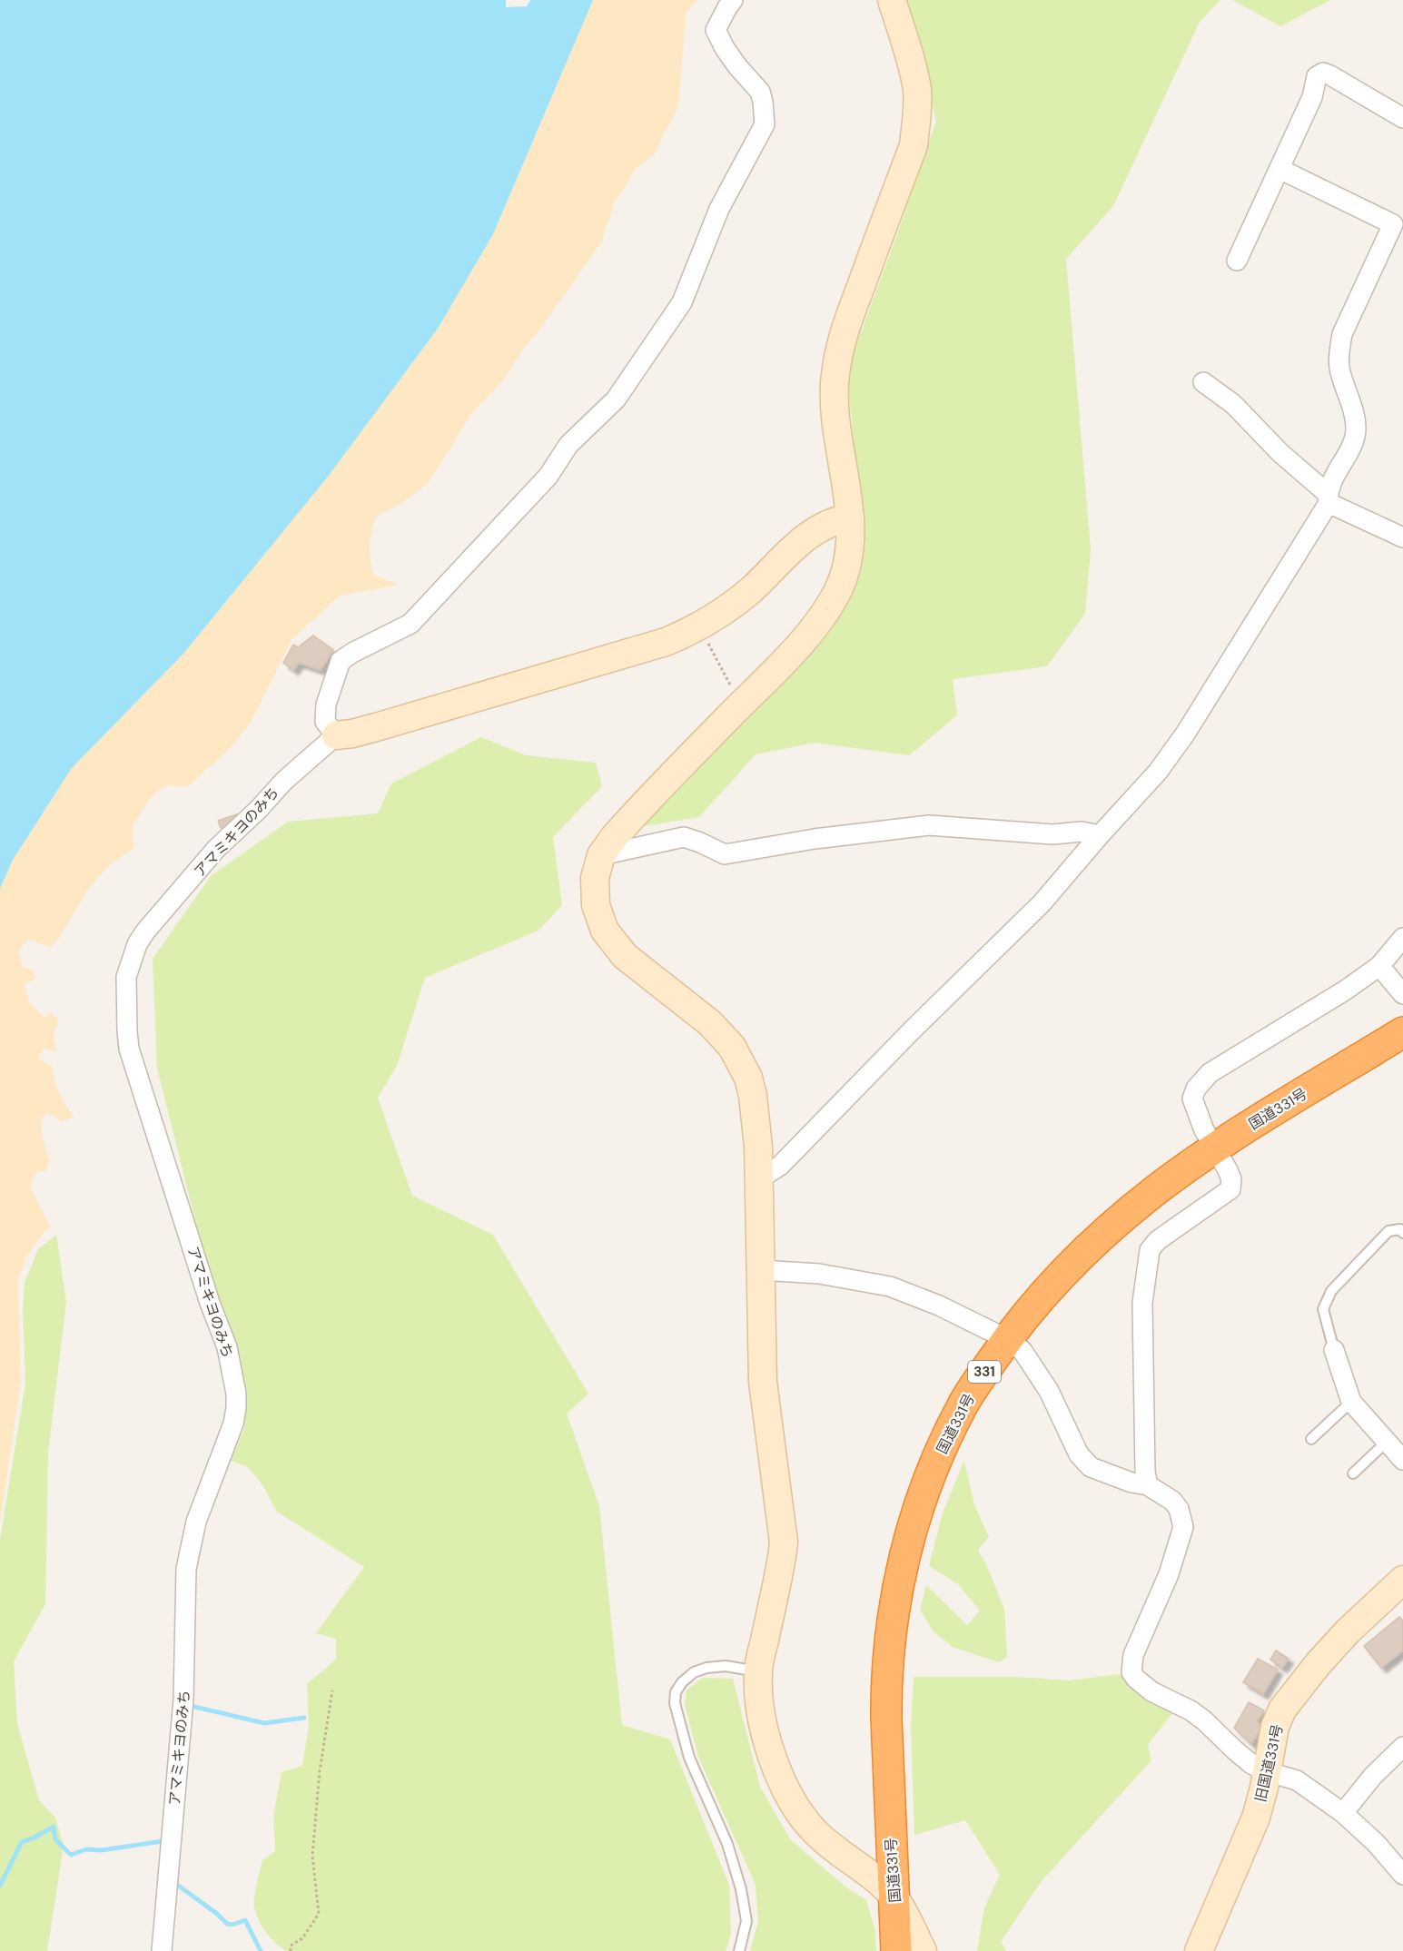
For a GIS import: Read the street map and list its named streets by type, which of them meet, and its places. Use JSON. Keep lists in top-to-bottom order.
{
  "streets": {
    "highway": ["国道331号", "331"],
    "street": ["アマミキヨのみち", "旧国道331号"]
  }
}
